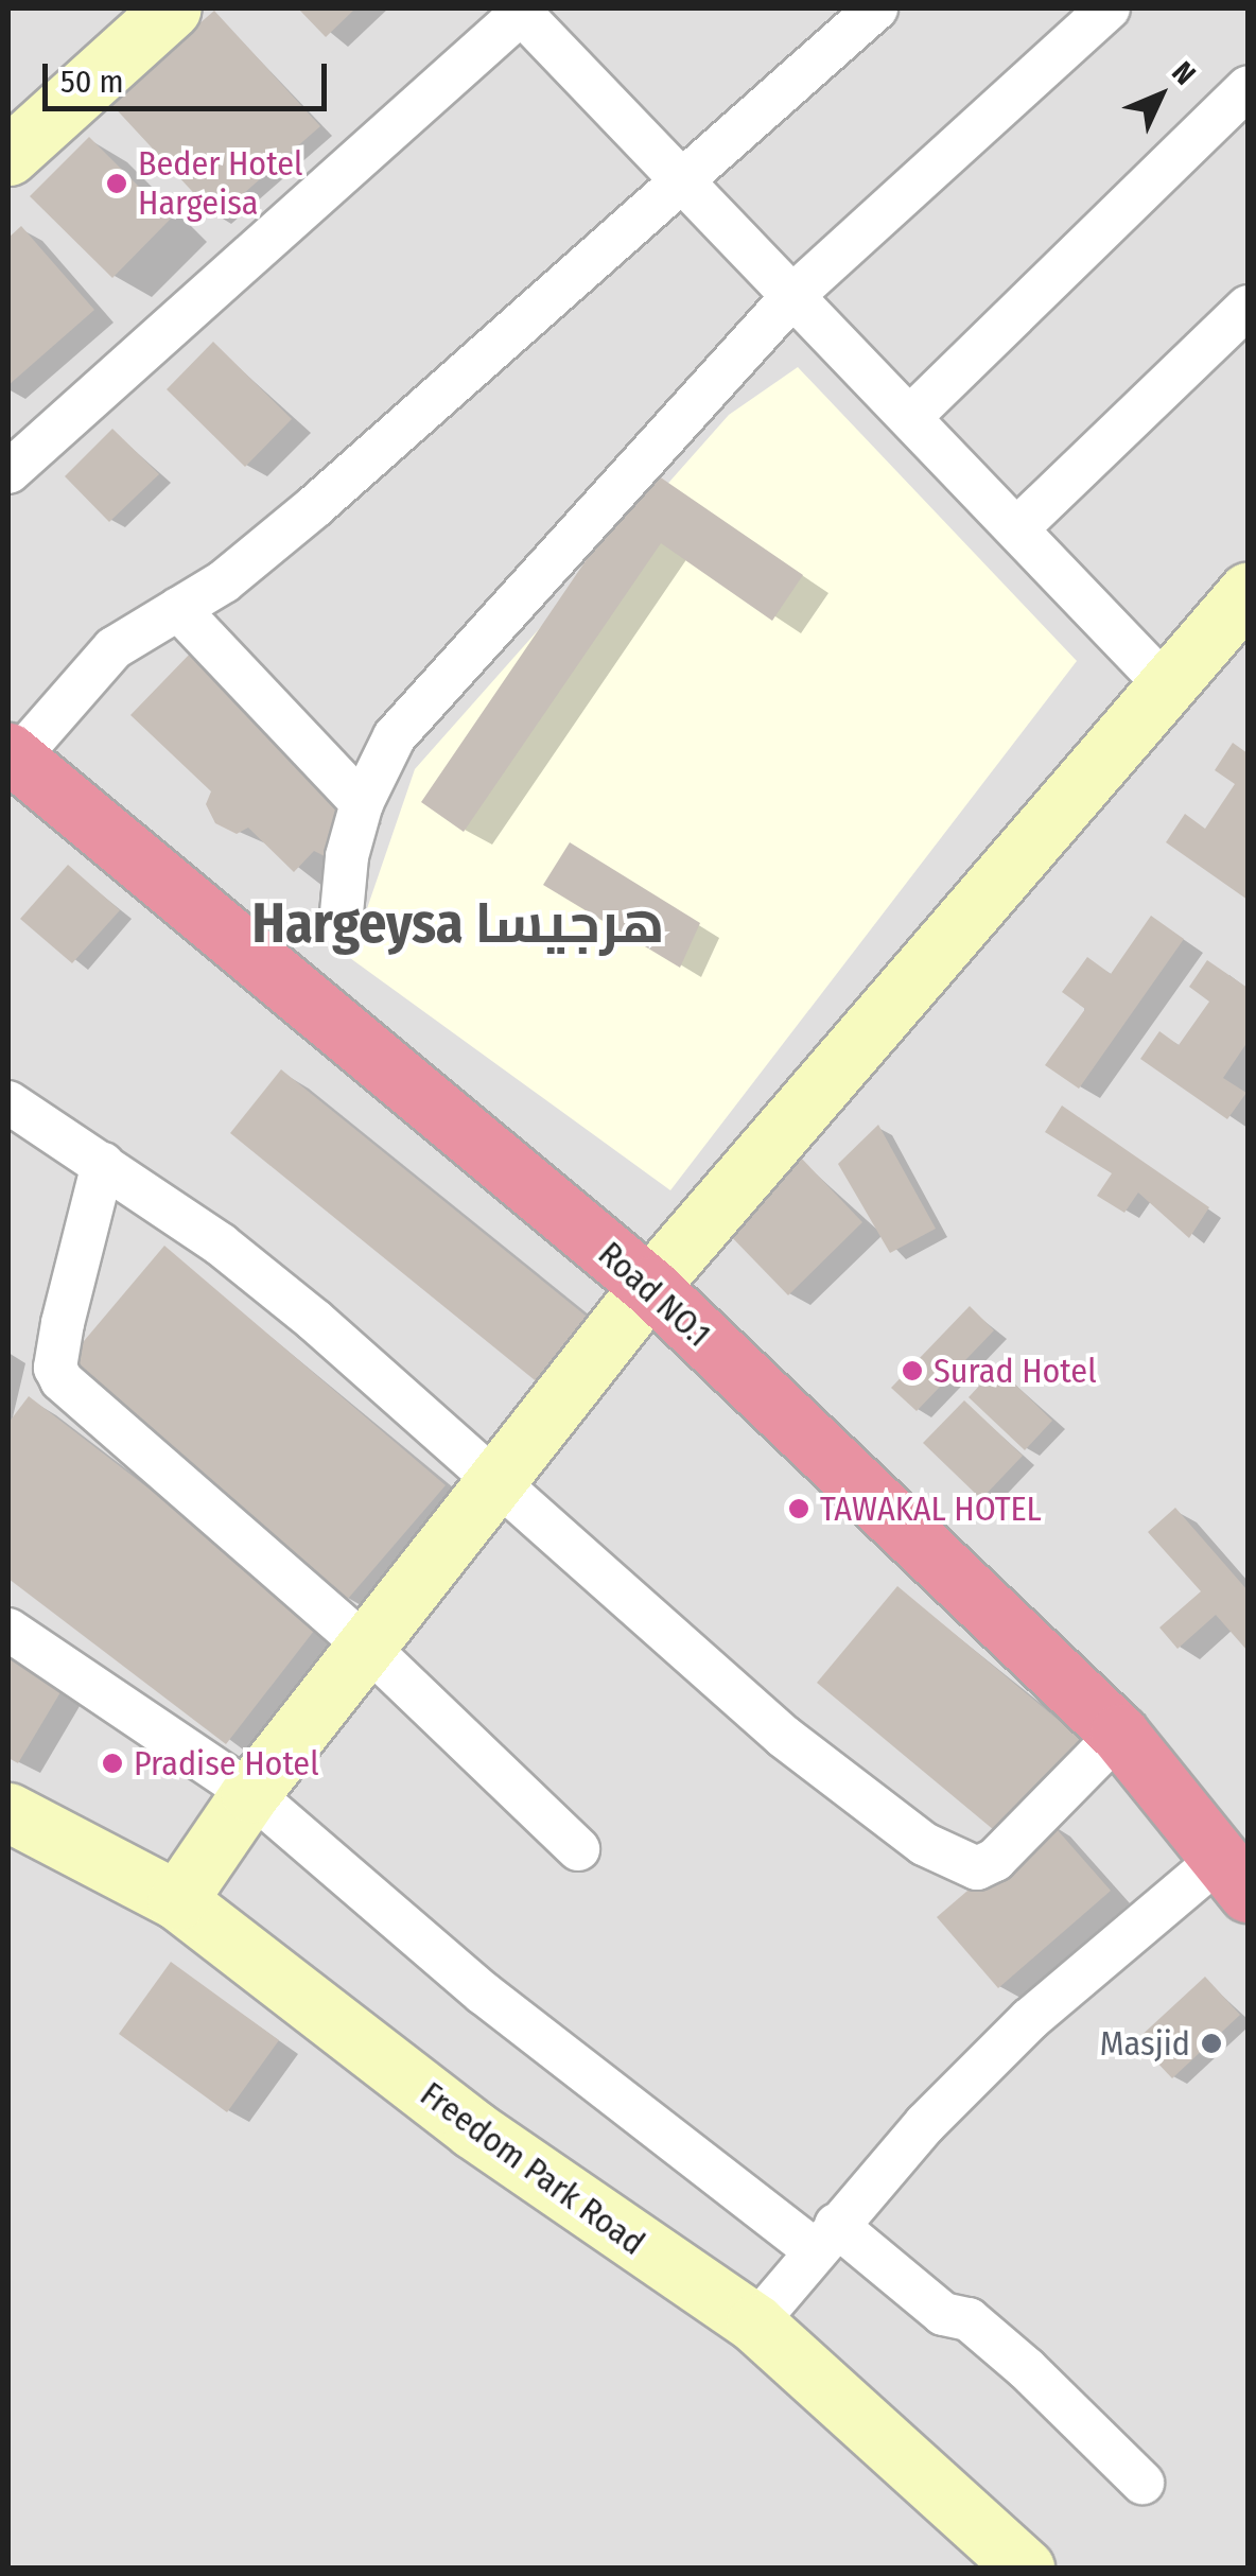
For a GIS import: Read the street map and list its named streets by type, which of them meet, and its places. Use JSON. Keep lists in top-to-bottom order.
{
  "streets": {
    "highway": ["Road NO.1"],
    "street": ["Freedom Park Road"]
  },
  "districts": ["Hargeysa هرجيسا"],
  "places": [
    "Beder Hotel Hargeisa",
    "Surad Hotel",
    "TAWAKAL HOTEL",
    "Pradise Hotel",
    "Masjid"
  ],
  "scale_bar": "50 m",
  "north": "top right"
}
